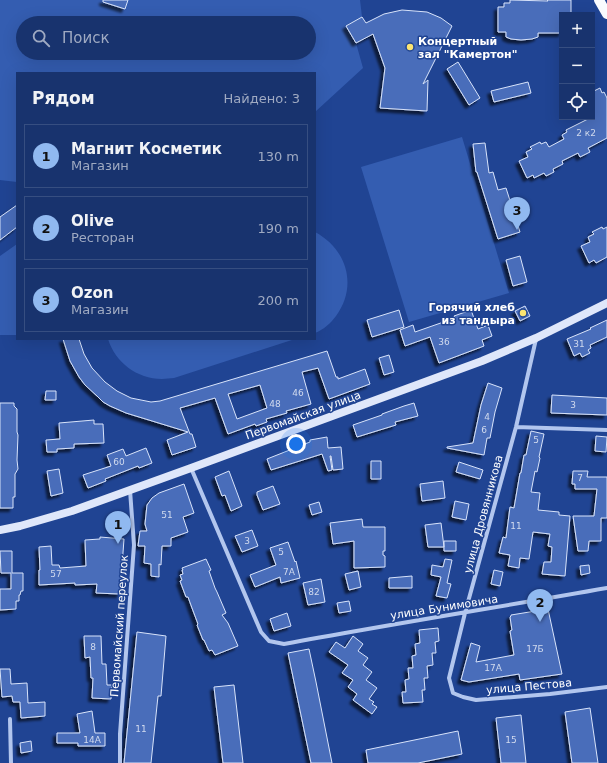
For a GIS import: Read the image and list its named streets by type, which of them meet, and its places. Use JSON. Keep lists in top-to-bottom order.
{
  "streets": {
    "street": [
      "Первомайская улица",
      "улица Дровянникова",
      "улица Бунимовича",
      "Первомайский переулок",
      "улица Пестова"
    ]
  },
  "crossings": [
    ["Первомайская улица", "улица Дровянникова"],
    ["Первомайская улица", "улица Бунимовича"],
    ["Первомайская улица", "Первомайский переулок"],
    ["улица Дровянникова", "улица Бунимовича"],
    ["улица Дровянникова", "улица Пестова"]
  ],
  "places": ["Концертный зал \"Камертон\"", "Горячий хлеб из тандыра"],
  "house_numbers": [
    "2 к2",
    "36",
    "31",
    "46",
    "48",
    "3",
    "4",
    "6",
    "5",
    "60",
    "7",
    "51",
    "11",
    "3",
    "5",
    "7А",
    "57",
    "82",
    "8",
    "17Б",
    "17А",
    "11",
    "14А",
    "15"
  ],
  "page": {
    "map_buttons": ["+", "−"],
    "search": "Поиск",
    "heading": ["Рядом", "Найдено: 3"],
    "list": [
      {
        "mark": "1",
        "name": "Магнит Косметик",
        "note": "Магазин",
        "value": "130 m"
      },
      {
        "mark": "2",
        "name": "Olive",
        "note": "Ресторан",
        "value": "190 m"
      },
      {
        "mark": "3",
        "name": "Ozon",
        "note": "Магазин",
        "value": "200 m"
      }
    ],
    "pins": ["3", "1", "2"]
  }
}
